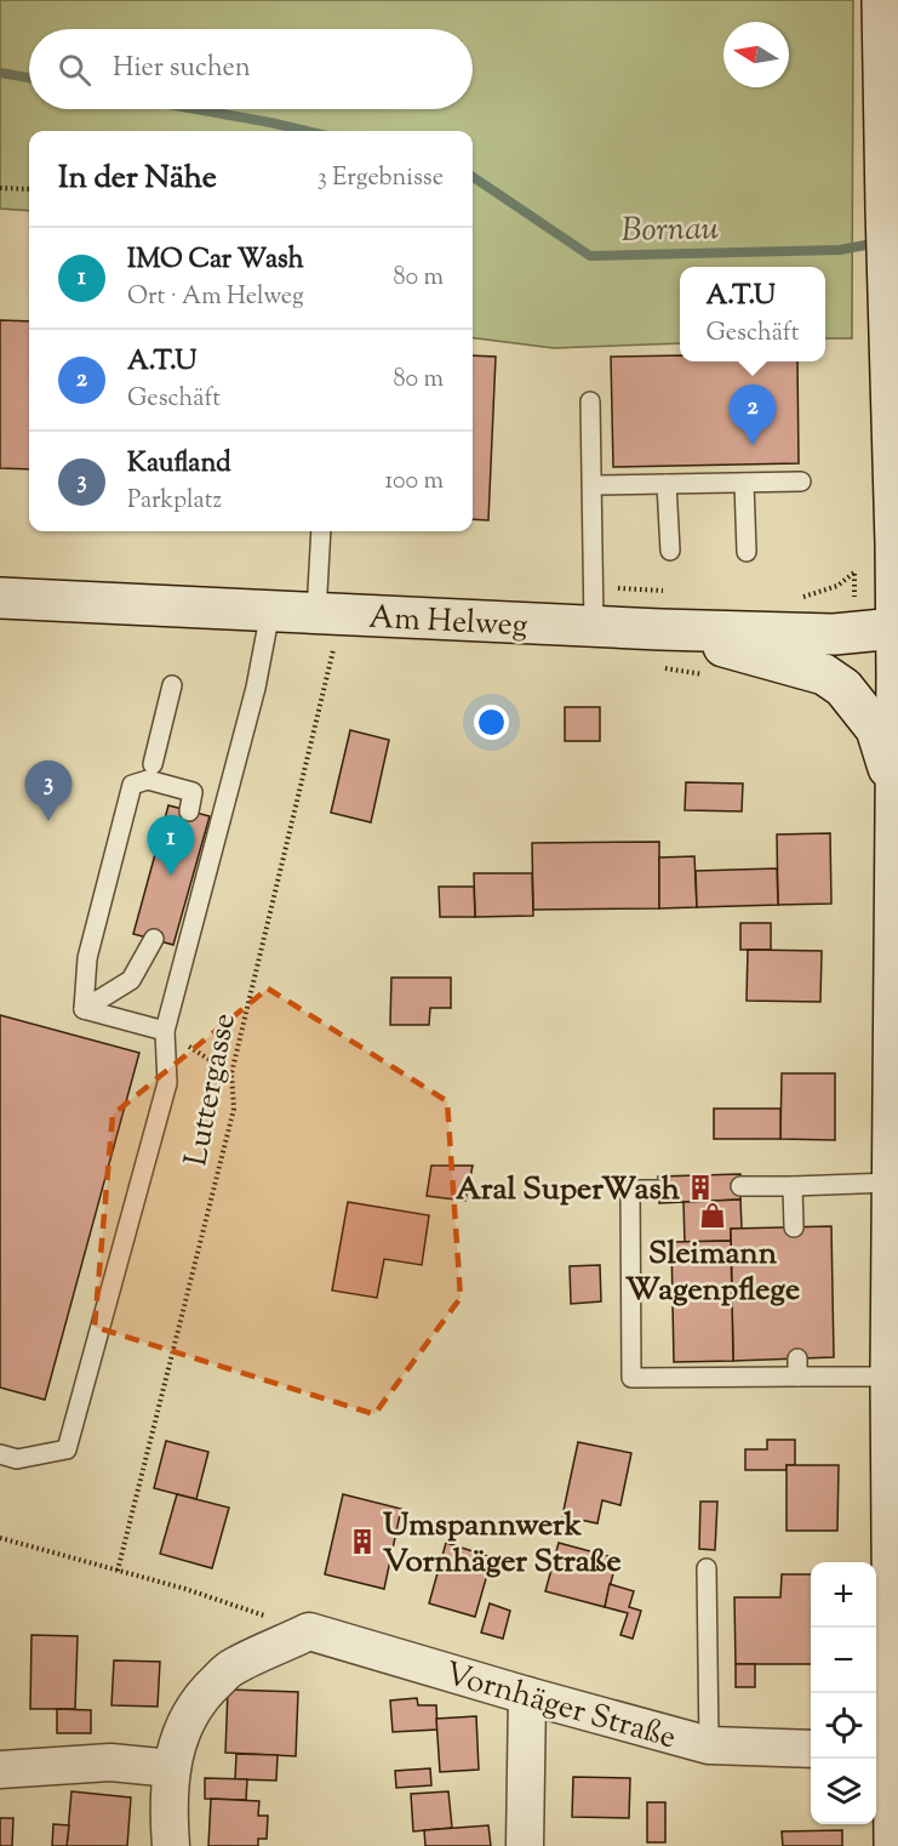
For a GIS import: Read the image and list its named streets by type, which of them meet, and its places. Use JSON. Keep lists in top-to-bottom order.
{
  "streets": {
    "main road": ["Am Helweg"],
    "street": ["Vornhäger Straße"],
    "path": ["Luttergasse"]
  },
  "crossings": [
    ["Am Helweg", "Luttergasse"]
  ],
  "water": ["Bornau"],
  "places": {
    "building": ["Aral SuperWash", "Umspannwerk Vornhäger Straße"],
    "shop": ["Sleimann Wagenpflege"]
  },
  "north": "left",
  "page": {
    "search": "Hier suchen",
    "heading": ["In der Nähe", "3 Ergebnisse"],
    "list": [
      {
        "mark": "1",
        "name": "IMO Car Wash",
        "note": "Ort · Am Helweg",
        "value": "80 m"
      },
      {
        "mark": "2",
        "name": "A.T.U",
        "note": "Geschäft",
        "value": "80 m"
      },
      {
        "mark": "3",
        "name": "Kaufland",
        "note": "Parkplatz",
        "value": "100 m"
      }
    ],
    "popup": ["A.T.U", "Geschäft"],
    "pins": ["2", "3", "1"],
    "map_buttons": ["+", "−"]
  }
}
